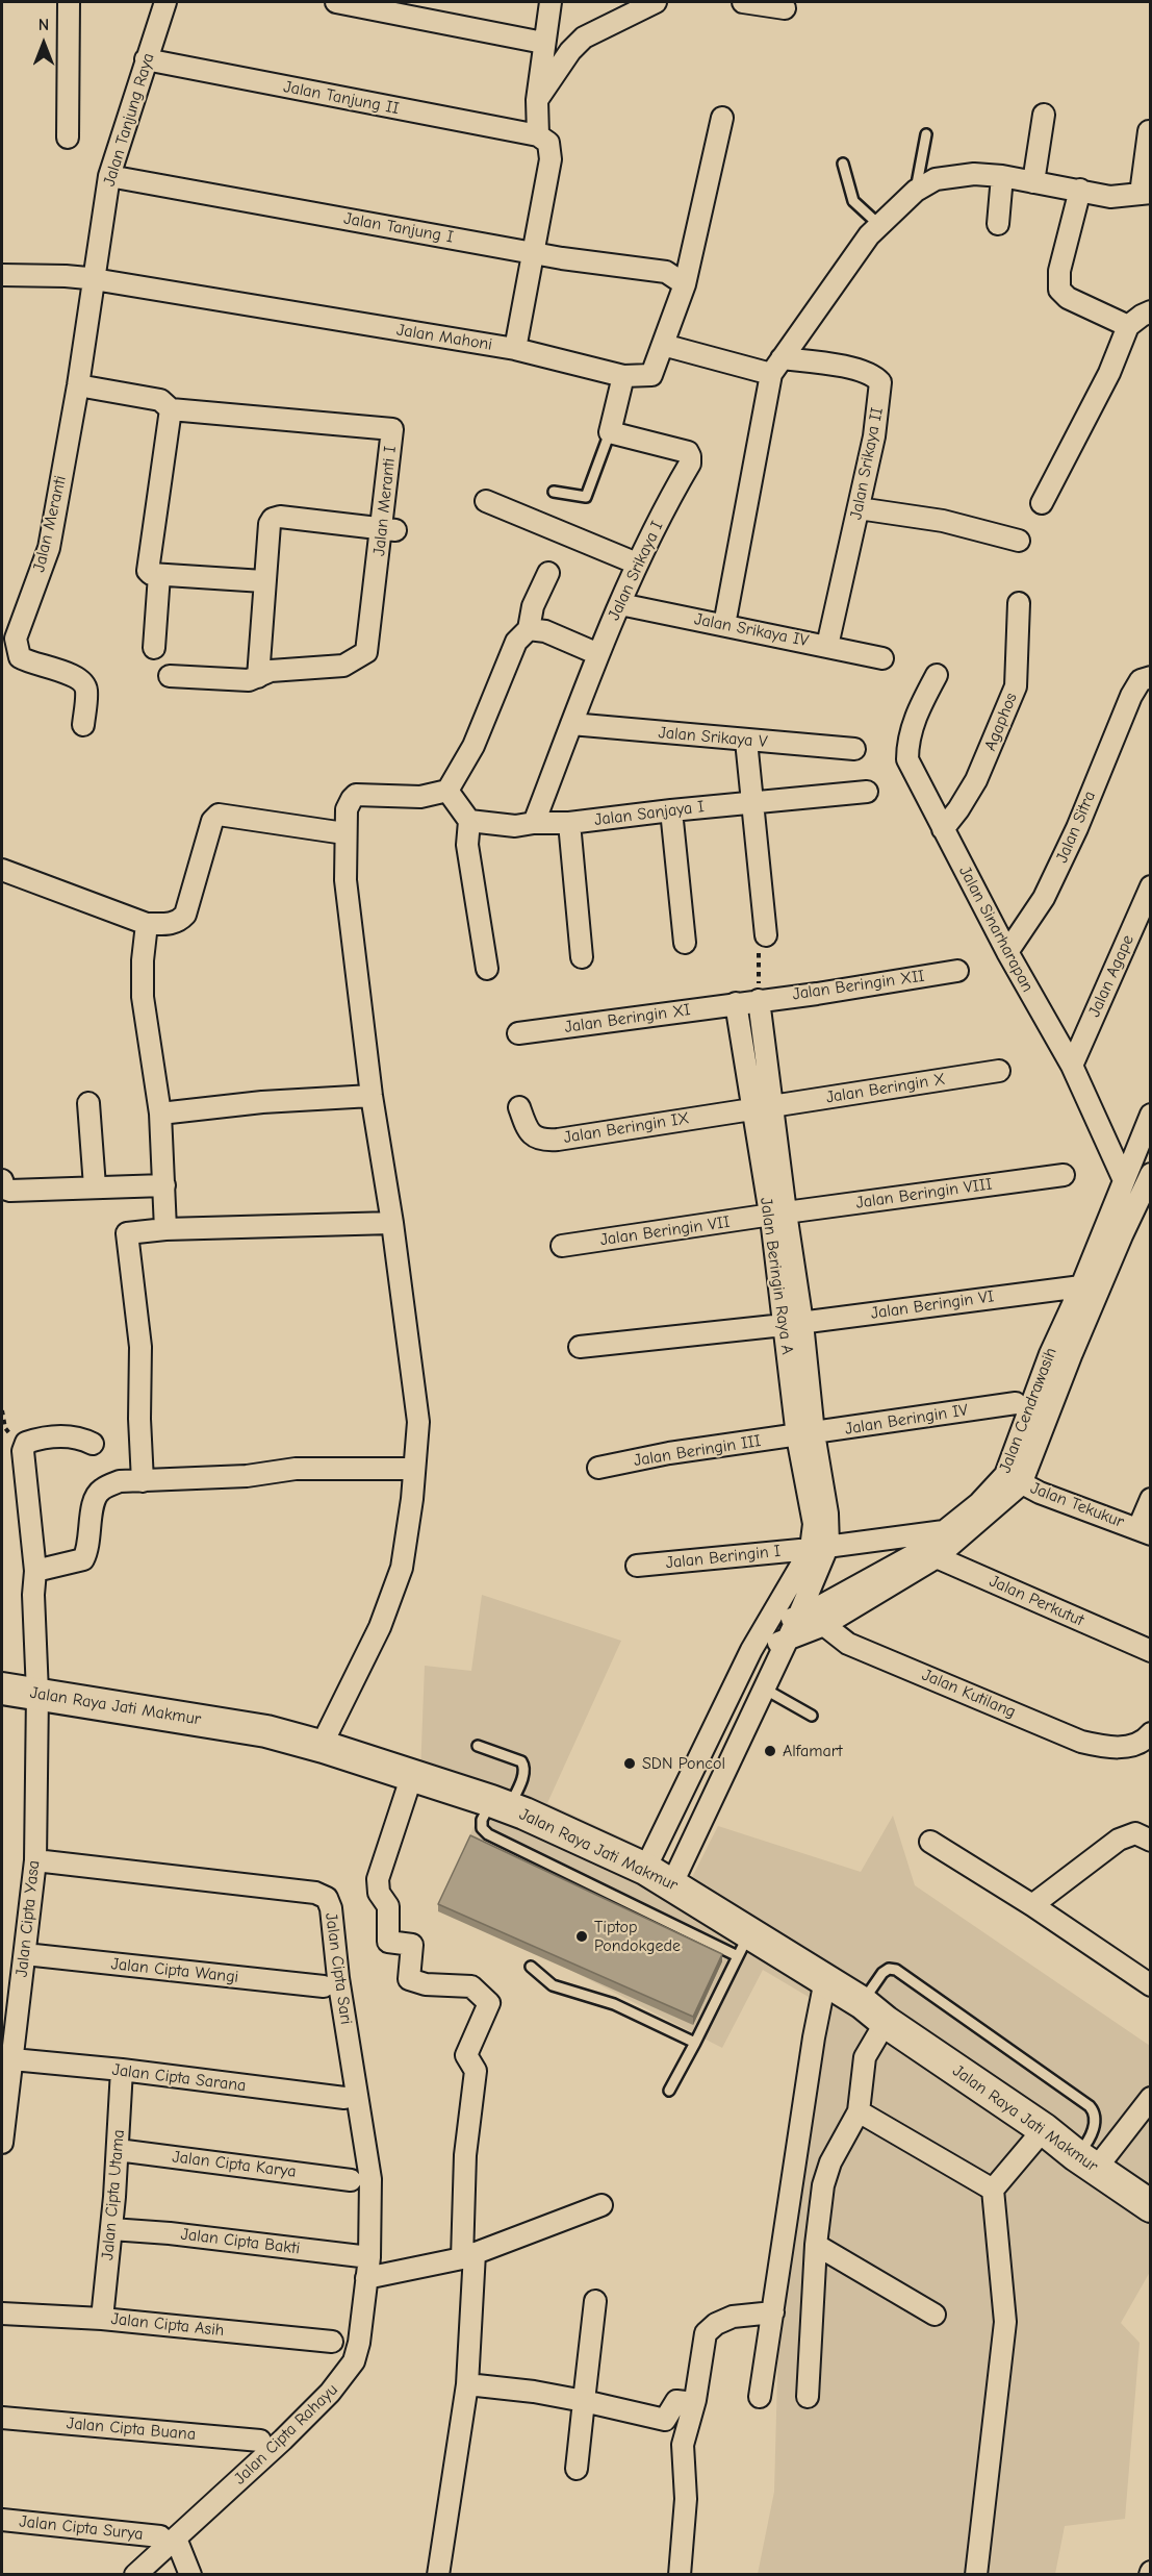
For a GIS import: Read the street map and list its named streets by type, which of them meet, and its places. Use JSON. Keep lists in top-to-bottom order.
{
  "streets": {
    "main road": ["Jalan Raya Jati Makmur"],
    "street": [
      "Jalan Tanjung II",
      "Jalan Tanjung Raya",
      "Jalan Tanjung I",
      "Jalan Mahoni",
      "Jalan Srikaya II",
      "Jalan Meranti I",
      "Jalan Meranti",
      "Jalan Srikaya I",
      "Jalan Srikaya IV",
      "Agaphos",
      "Jalan Srikaya V",
      "Jalan Sanjaya I",
      "Jalan Sitra",
      "Jalan Sinarharapan",
      "Jalan Agape",
      "Jalan Beringin XII",
      "Jalan Beringin XI",
      "Jalan Beringin X",
      "Jalan Beringin IX",
      "Jalan Beringin VIII",
      "Jalan Beringin VII",
      "Jalan Beringin VI",
      "Jalan Cendrawasih",
      "Jalan Beringin IV",
      "Jalan Beringin III",
      "Jalan Tekukur",
      "Jalan Beringin I",
      "Jalan Perkutut",
      "Jalan Kutilang",
      "Jalan Cipta Yasa",
      "Jalan Cipta Sari",
      "Jalan Cipta Wangi",
      "Jalan Cipta Sarana",
      "Jalan Cipta Karya",
      "Jalan Cipta Utama",
      "Jalan Cipta Bakti",
      "Jalan Cipta Asih",
      "Jalan Cipta Buana",
      "Jalan Cipta Rahayu",
      "Jalan Cipta Surya"
    ]
  },
  "crossings": [
    ["Jalan Tanjung II", "Jalan Tanjung Raya"],
    ["Jalan Tanjung Raya", "Jalan Tanjung I"],
    ["Jalan Tanjung Raya", "Jalan Mahoni"],
    ["Jalan Tanjung Raya", "Jalan Meranti"],
    ["Jalan Mahoni", "Jalan Meranti"],
    ["Jalan Srikaya II", "Jalan Srikaya IV"],
    ["Jalan Meranti I", "Jalan Meranti"],
    ["Jalan Srikaya I", "Jalan Srikaya IV"],
    ["Jalan Srikaya I", "Jalan Srikaya V"],
    ["Jalan Srikaya I", "Jalan Sanjaya I"],
    ["Agaphos", "Jalan Sinarharapan"],
    ["Jalan Sitra", "Jalan Sinarharapan"],
    ["Jalan Sinarharapan", "Jalan Agape"],
    ["Jalan Sinarharapan", "Jalan Cendrawasih"],
    ["Jalan Beringin XII", "Jalan Beringin XI"],
    ["Jalan Beringin X", "Jalan Beringin IX"],
    ["Jalan Beringin VIII", "Jalan Beringin VII"],
    ["Jalan Beringin VI", "Jalan Cendrawasih"],
    ["Jalan Cendrawasih", "Jalan Tekukur"],
    ["Jalan Cendrawasih", "Jalan Beringin I"],
    ["Jalan Cendrawasih", "Jalan Perkutut"],
    ["Jalan Cendrawasih", "Jalan Kutilang"],
    ["Jalan Beringin IV", "Jalan Beringin III"],
    ["Jalan Raya Jati Makmur", "Jalan Cipta Yasa"],
    ["Jalan Cipta Yasa", "Jalan Cipta Sari"],
    ["Jalan Cipta Yasa", "Jalan Cipta Wangi"],
    ["Jalan Cipta Yasa", "Jalan Cipta Sarana"],
    ["Jalan Cipta Sari", "Jalan Cipta Bakti"],
    ["Jalan Cipta Sari", "Jalan Cipta Rahayu"],
    ["Jalan Cipta Sarana", "Jalan Cipta Utama"],
    ["Jalan Cipta Karya", "Jalan Cipta Utama"],
    ["Jalan Cipta Utama", "Jalan Cipta Bakti"],
    ["Jalan Cipta Utama", "Jalan Cipta Asih"],
    ["Jalan Cipta Bakti", "Jalan Cipta Rahayu"],
    ["Jalan Cipta Rahayu", "Jalan Cipta Surya"]
  ],
  "places": ["Alfamart", "SDN Poncol", "Tiptop Pondokgede"],
  "north": "top"
}
